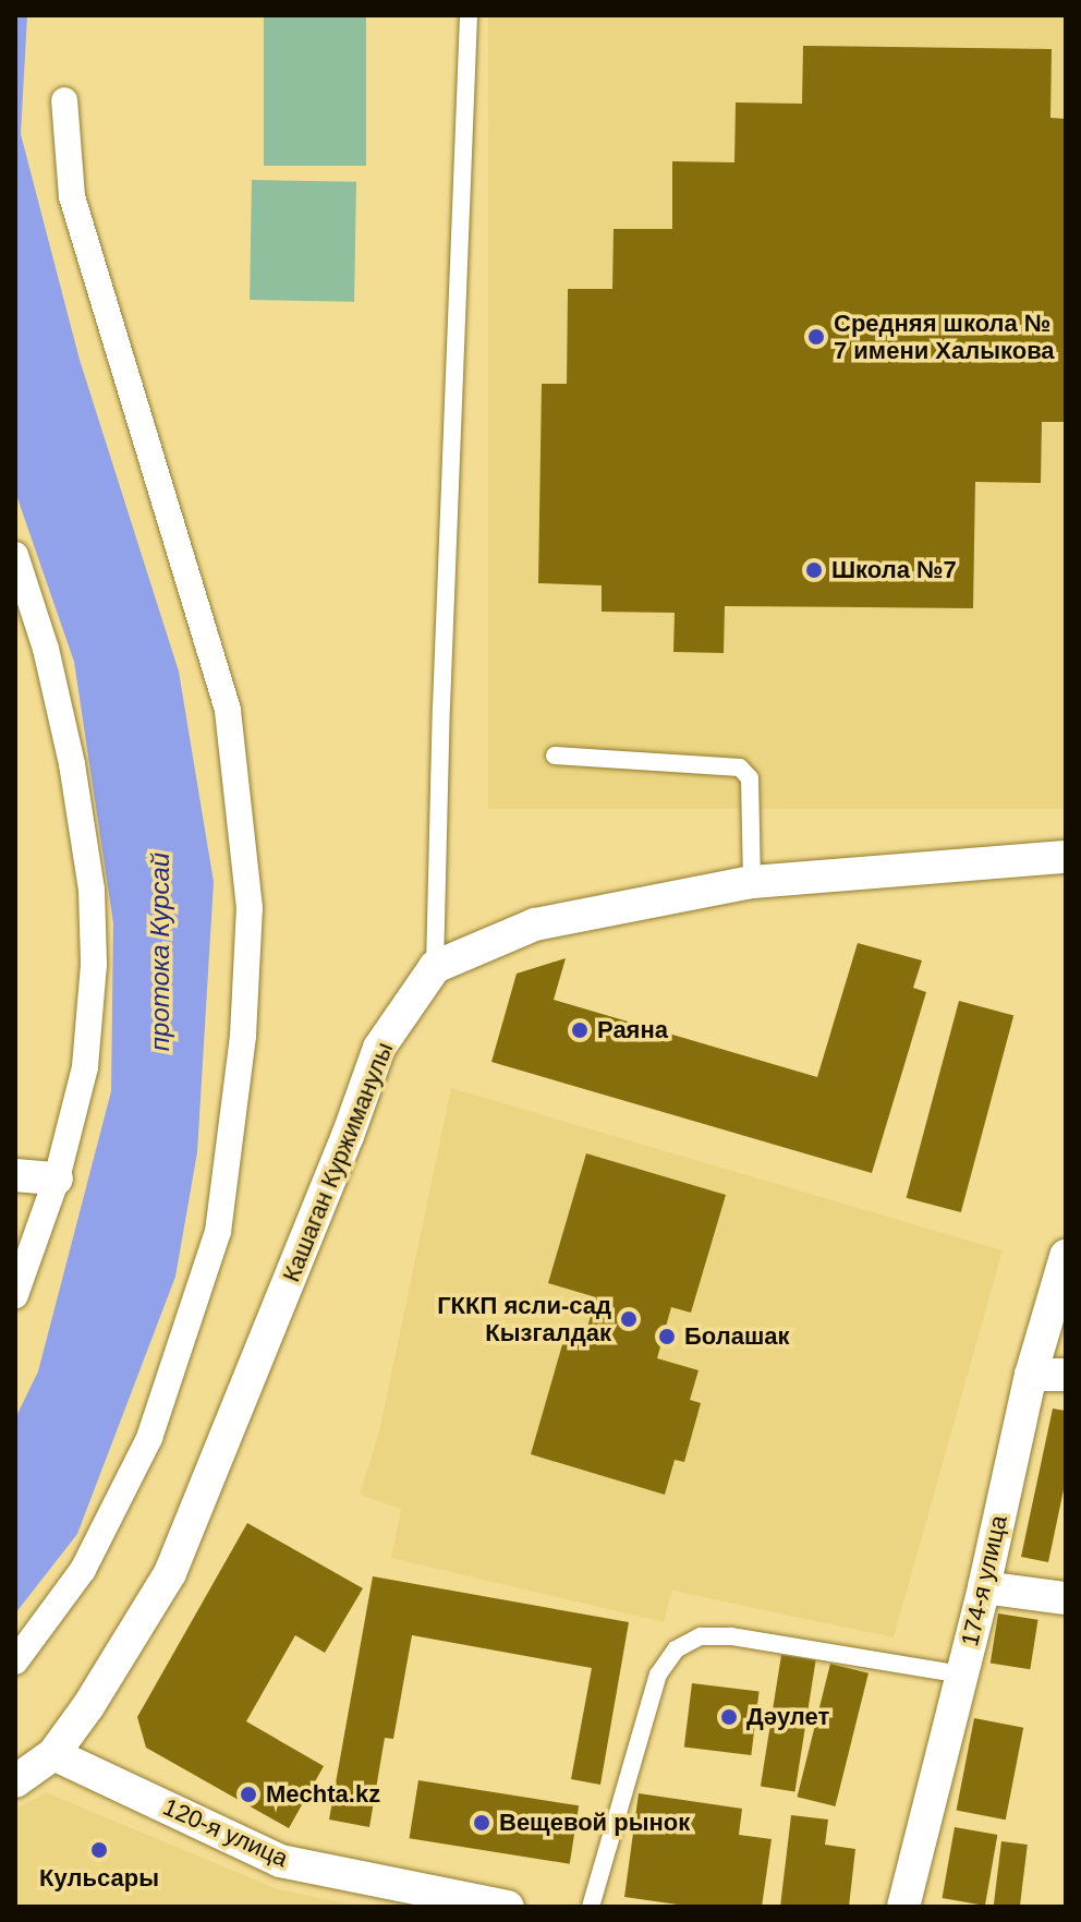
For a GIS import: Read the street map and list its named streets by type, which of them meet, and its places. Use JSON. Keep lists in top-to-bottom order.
{
  "streets": {
    "street": ["Кашаган Куржиманулы", "174-я улица", "120-я улица"]
  },
  "crossings": [
    ["Кашаган Куржиманулы", "120-я улица"]
  ],
  "water": ["протока Курсай"],
  "places": [
    "Средняя школа № 7 имени Халыкова",
    "Школа №7",
    "Раяна",
    "ГККП ясли-сад Кызгалдак",
    "Болашак",
    "Дәулет",
    "Mechta.kz",
    "Вещевой рынок",
    "Кульсары"
  ]
}
